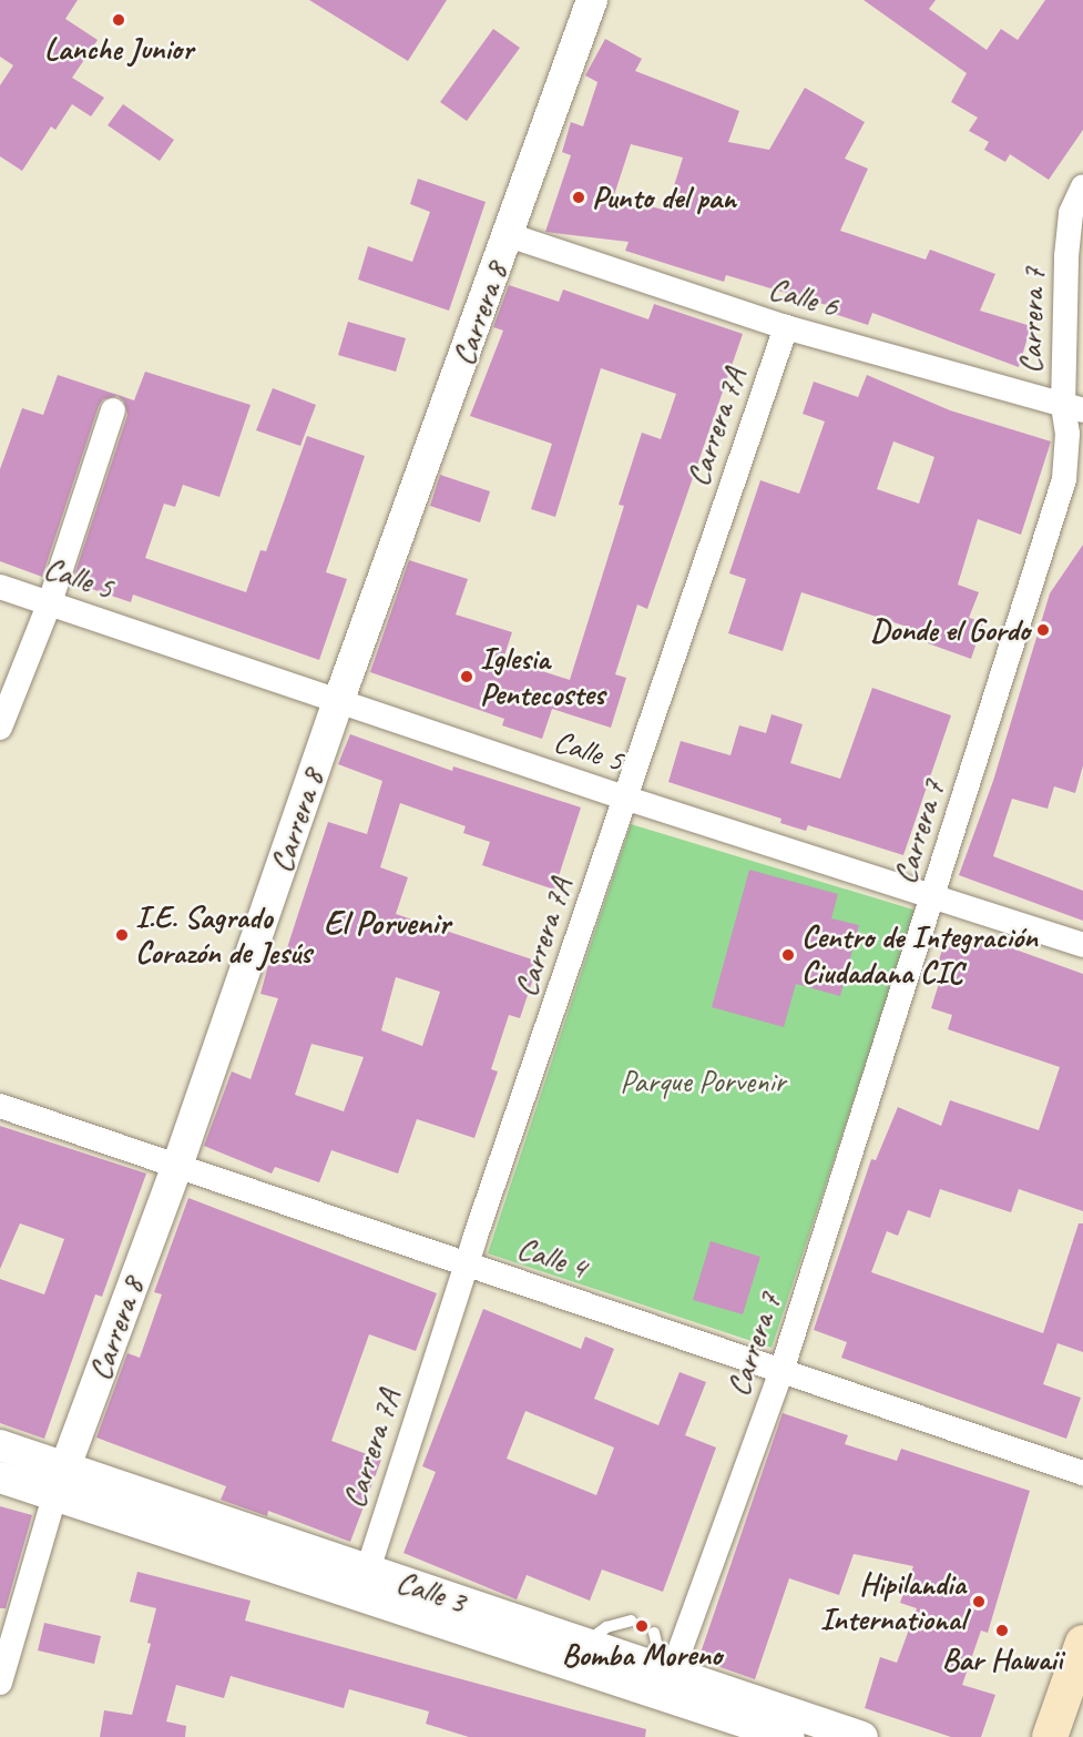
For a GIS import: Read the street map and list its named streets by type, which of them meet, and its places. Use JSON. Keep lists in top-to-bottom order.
{
  "streets": {
    "street": [
      "Calle 6",
      "Carrera 8",
      "Carrera 7",
      "Carrera 7A",
      "Calle 5",
      "Calle 4",
      "Calle 3"
    ]
  },
  "crossings": [
    ["Calle 6", "Carrera 8"],
    ["Calle 6", "Carrera 7"],
    ["Calle 6", "Carrera 7A"],
    ["Carrera 8", "Calle 5"],
    ["Carrera 8", "Calle 4"],
    ["Carrera 8", "Calle 3"],
    ["Carrera 7", "Calle 5"],
    ["Carrera 7", "Calle 4"],
    ["Carrera 7", "Calle 3"],
    ["Carrera 7A", "Calle 5"],
    ["Carrera 7A", "Calle 4"],
    ["Carrera 7A", "Calle 3"]
  ],
  "districts": ["El Porvenir"],
  "parks": ["Parque Porvenir"],
  "places": [
    "Lanche Junior",
    "Punto del pan",
    "Donde el Gordo",
    "Iglesia Pentecostes",
    "I.E. Sagrado Corazón de Jesús",
    "Centro de Integración Ciudadana CIC",
    "Hipilandia International",
    "Bomba Moreno",
    "Bar Hawaii"
  ]
}
